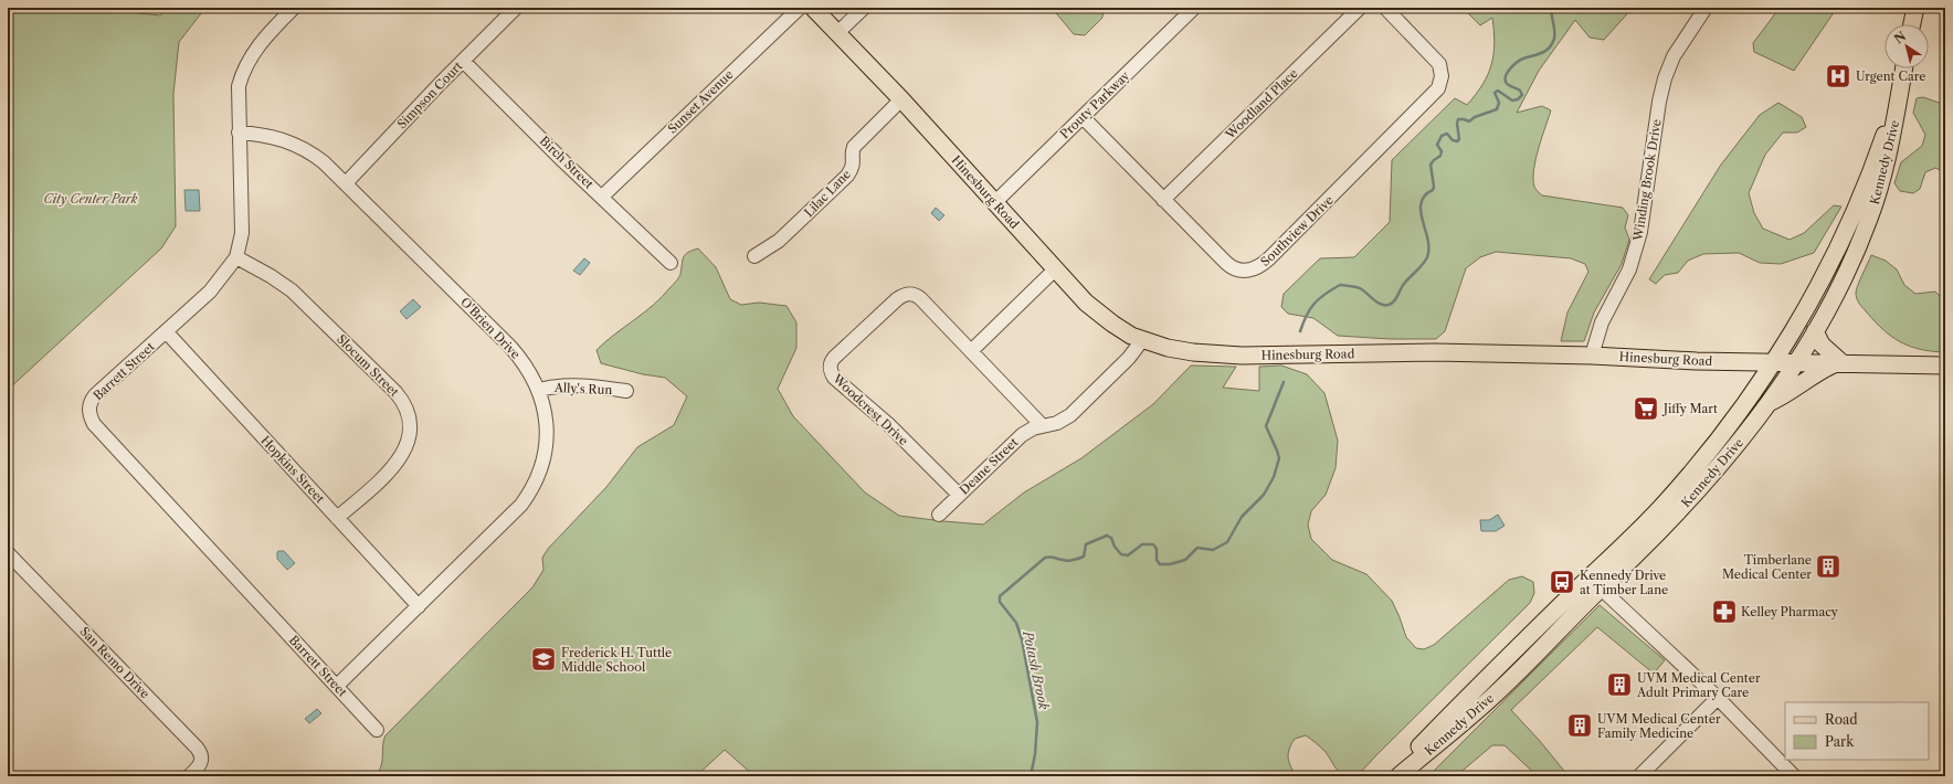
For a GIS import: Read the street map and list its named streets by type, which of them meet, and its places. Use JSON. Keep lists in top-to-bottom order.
{
  "streets": {
    "main road": ["Kennedy Drive", "Hinesburg Road"],
    "street": [
      "Simpson Court",
      "Sunset Avenue",
      "Woodland Place",
      "Prouty Parkway",
      "Birch Street",
      "Winding Brook Drive",
      "Lilac Lane",
      "Southview Drive",
      "O'Brien Drive",
      "Slocum Street",
      "Barrett Street",
      "Ally's Run",
      "Woodcrest Drive",
      "Deane Street",
      "Hopkins Street",
      "San Remo Drive"
    ]
  },
  "crossings": [
    ["Simpson Court", "Birch Street"],
    ["Simpson Court", "O'Brien Drive"],
    ["Sunset Avenue", "Birch Street"],
    ["Woodland Place", "Southview Drive"],
    ["Prouty Parkway", "Hinesburg Road"],
    ["Prouty Parkway", "Southview Drive"],
    ["Kennedy Drive", "Hinesburg Road"],
    ["Winding Brook Drive", "Hinesburg Road"],
    ["Hinesburg Road", "Lilac Lane"],
    ["Hinesburg Road", "Deane Street"],
    ["O'Brien Drive", "Barrett Street"],
    ["O'Brien Drive", "Ally's Run"],
    ["O'Brien Drive", "Hopkins Street"],
    ["Slocum Street", "Barrett Street"],
    ["Slocum Street", "Hopkins Street"],
    ["Barrett Street", "Hopkins Street"],
    ["Woodcrest Drive", "Deane Street"]
  ],
  "water": ["Potash Brook"],
  "parks": ["City Center Park"],
  "places": {
    "hospital": ["Urgent Care"],
    "supermarket": ["Jiffy Mart"],
    "building": ["Timberlane Medical Center", "UVM Medical Center Adult Primary Care", "UVM Medical Center Family Medicine"],
    "bus stop": ["Kennedy Drive at Timber Lane"],
    "pharmacy": ["Kelley Pharmacy"],
    "school or university": ["Frederick H. Tuttle Middle School"]
  },
  "legend": ["Road", "Park"],
  "north": "top left"
}
